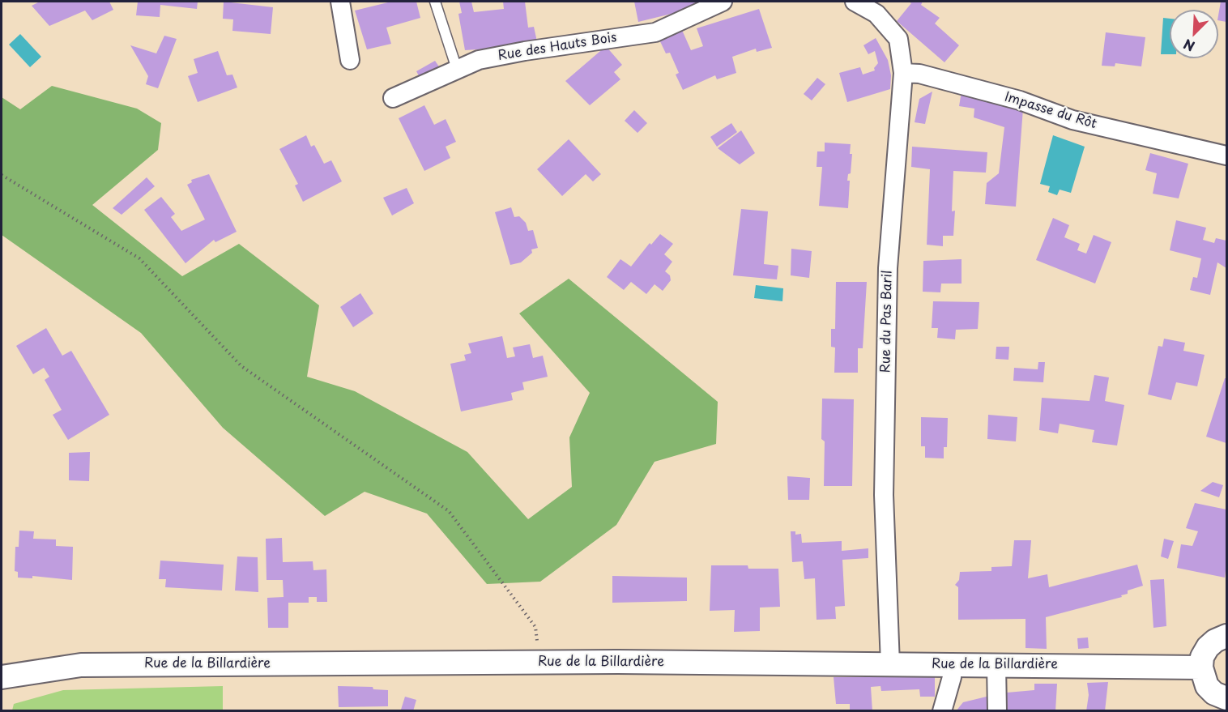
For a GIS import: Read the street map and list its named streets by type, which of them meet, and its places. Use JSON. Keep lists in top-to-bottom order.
{
  "streets": {
    "street": [
      "Rue des Hauts Bois",
      "Impasse du Rôt",
      "Rue du Pas Baril",
      "Rue de la Billardière"
    ]
  },
  "crossings": [
    ["Impasse du Rôt", "Rue du Pas Baril"],
    ["Rue du Pas Baril", "Rue de la Billardière"]
  ],
  "north": "bottom left"
}
